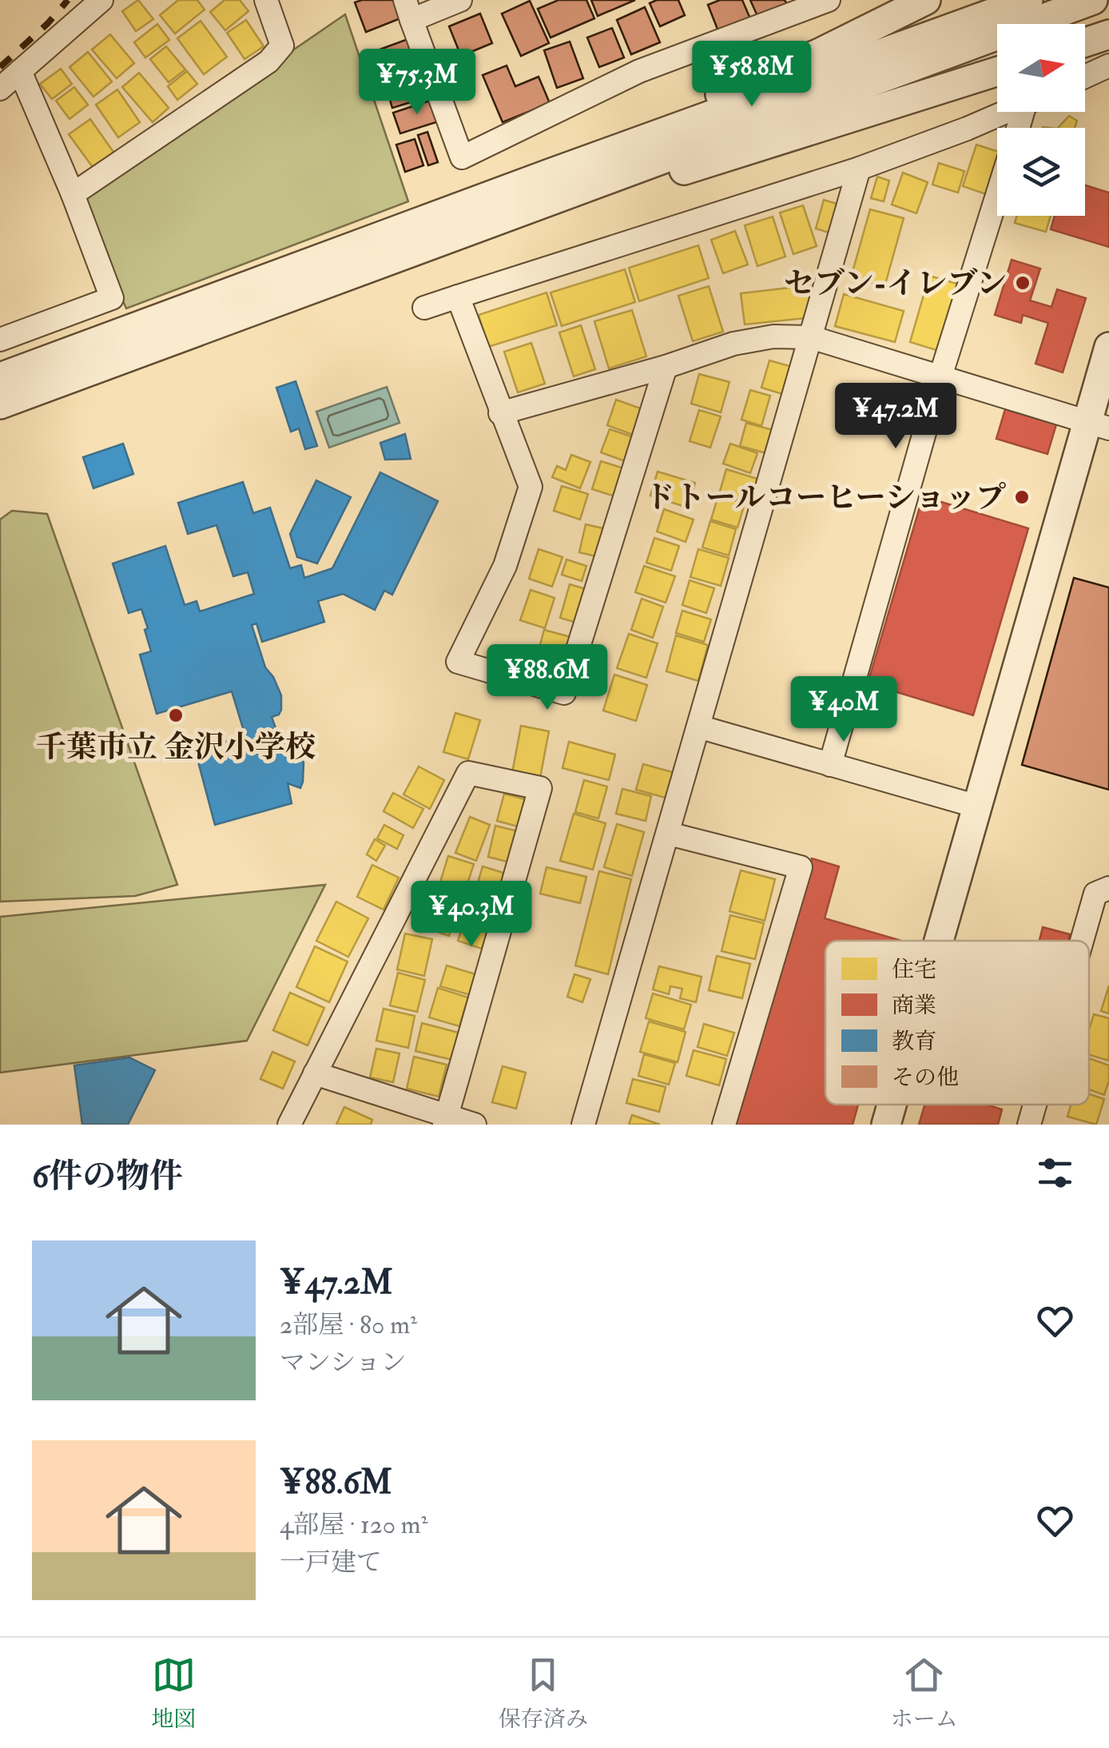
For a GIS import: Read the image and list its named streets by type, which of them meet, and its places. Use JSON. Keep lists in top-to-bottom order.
{
  "places": ["セブン-イレブン", "ドトールコーヒーショップ", "千葉市立 金沢小学校"],
  "legend": [
    "住宅",
    "商業",
    "教育",
    "その他"
  ],
  "north": "right",
  "page": {
    "price": [
      "¥58.8M",
      "¥75.3M",
      "¥47.2M",
      "¥88.6M",
      "¥40M",
      "¥40.3M"
    ],
    "heading": "6件の物件",
    "list": [
      {
        "name": "¥47.2M",
        "note": "2部屋 · 80 m² · マンション"
      },
      {
        "name": "¥88.6M",
        "note": "4部屋 · 120 m² · 一戸建て"
      }
    ],
    "tabs": ["地図", "保存済み", "ホーム"]
  }
}
